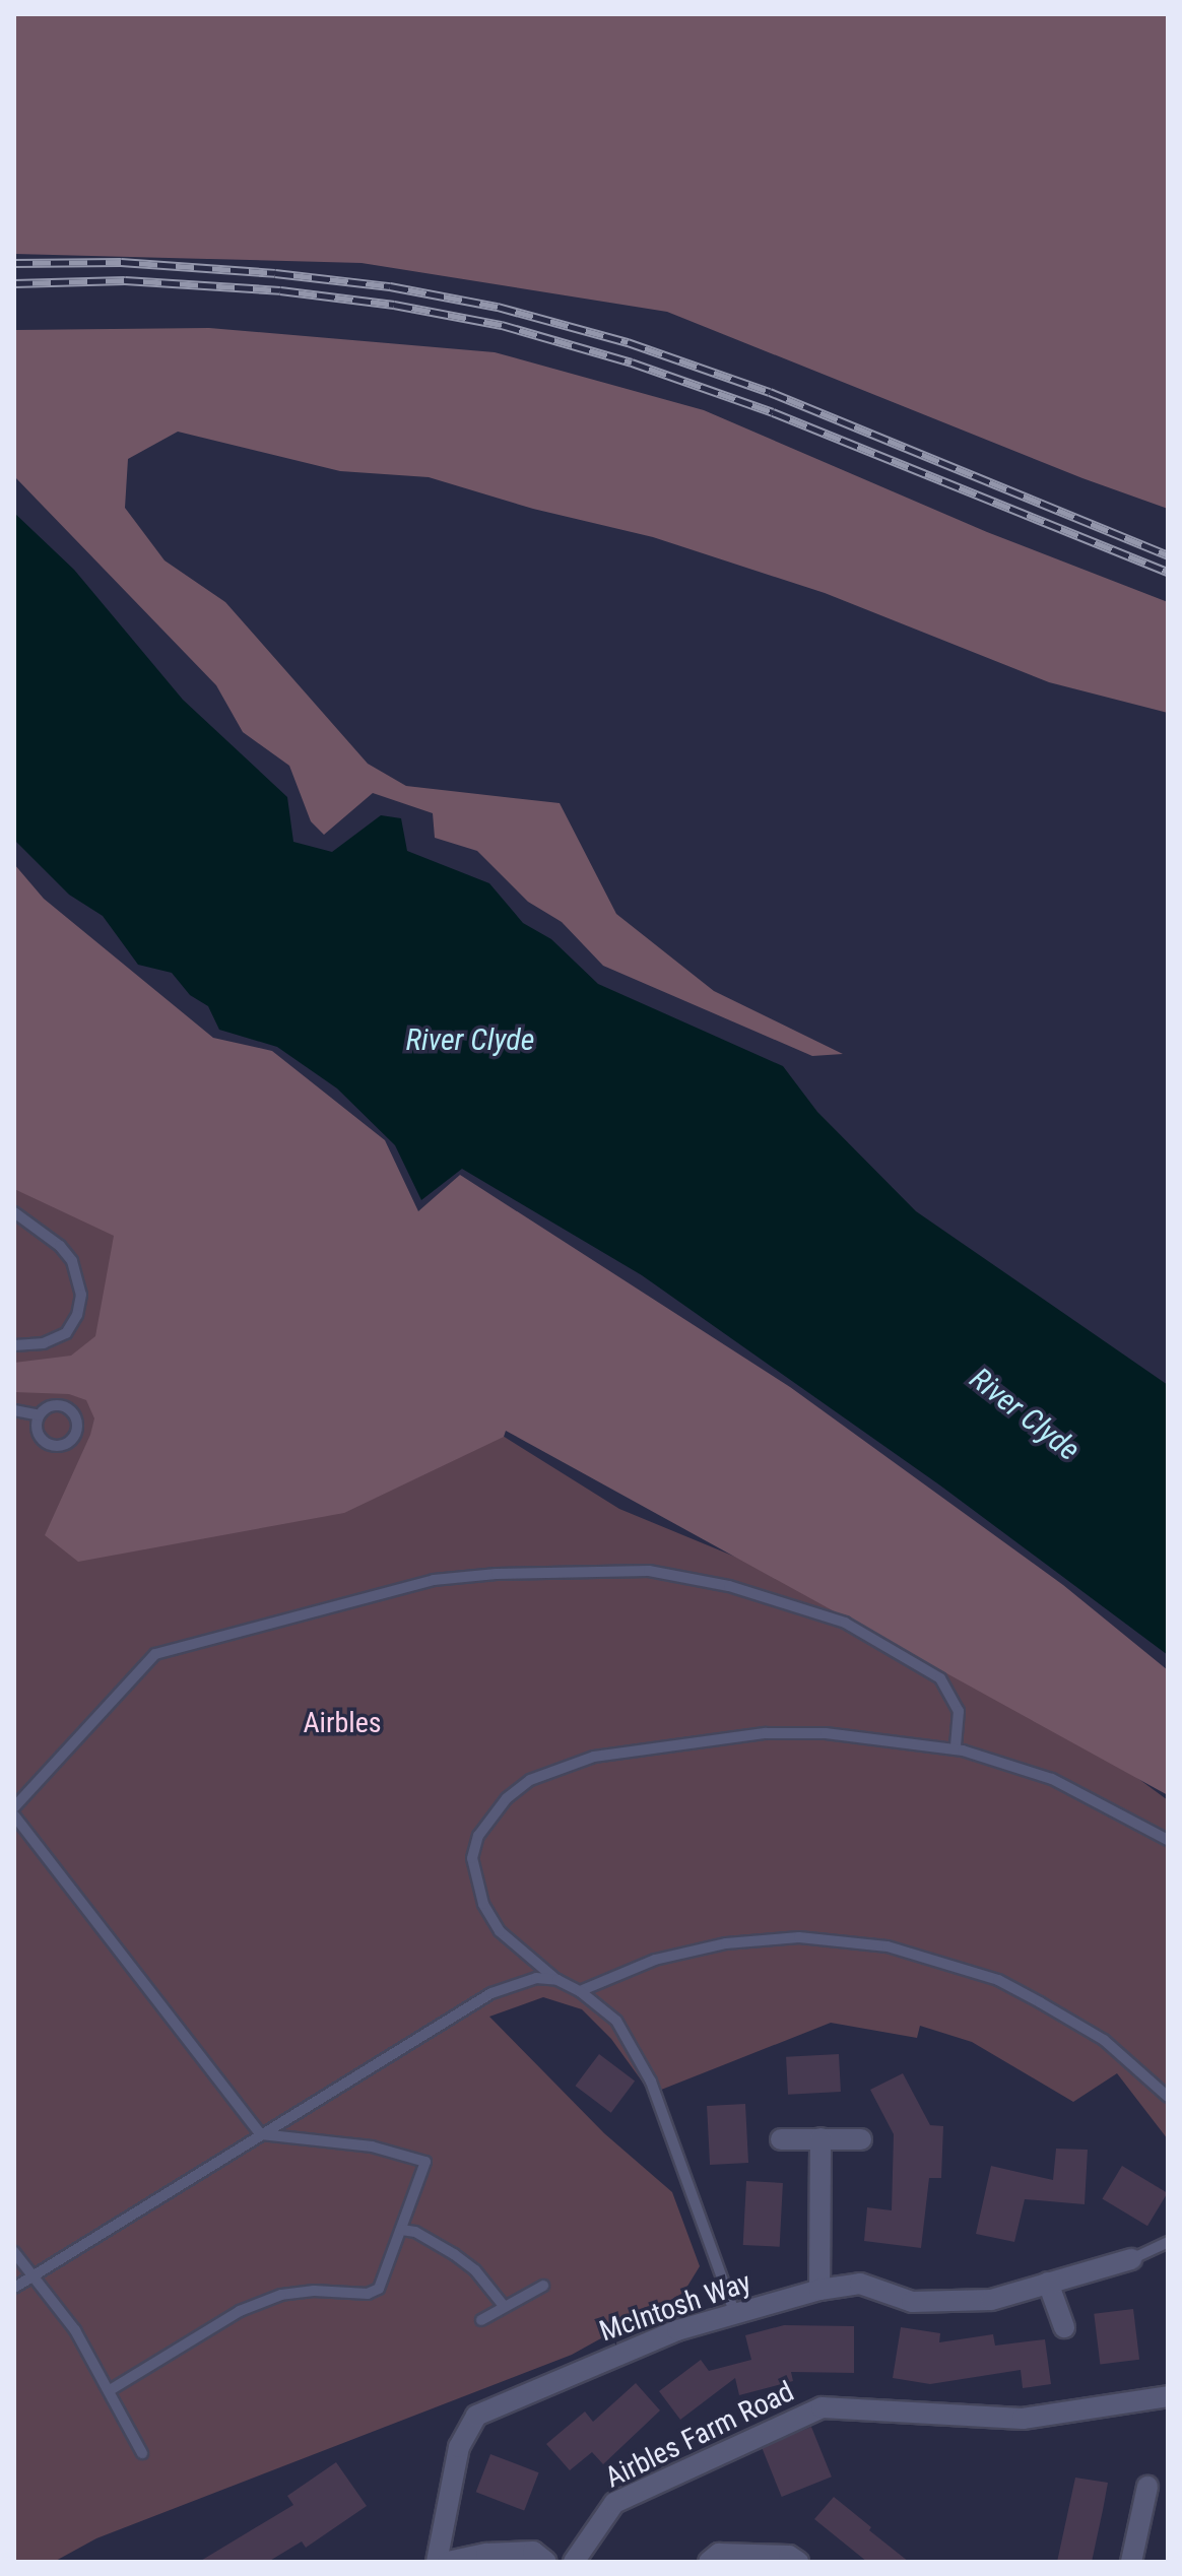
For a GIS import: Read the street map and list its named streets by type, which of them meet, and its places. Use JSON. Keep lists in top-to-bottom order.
{
  "streets": {
    "street": ["McIntosh Way", "Airbles Farm Road"]
  },
  "water": ["River Clyde"],
  "parks": ["Airbles"]
}
